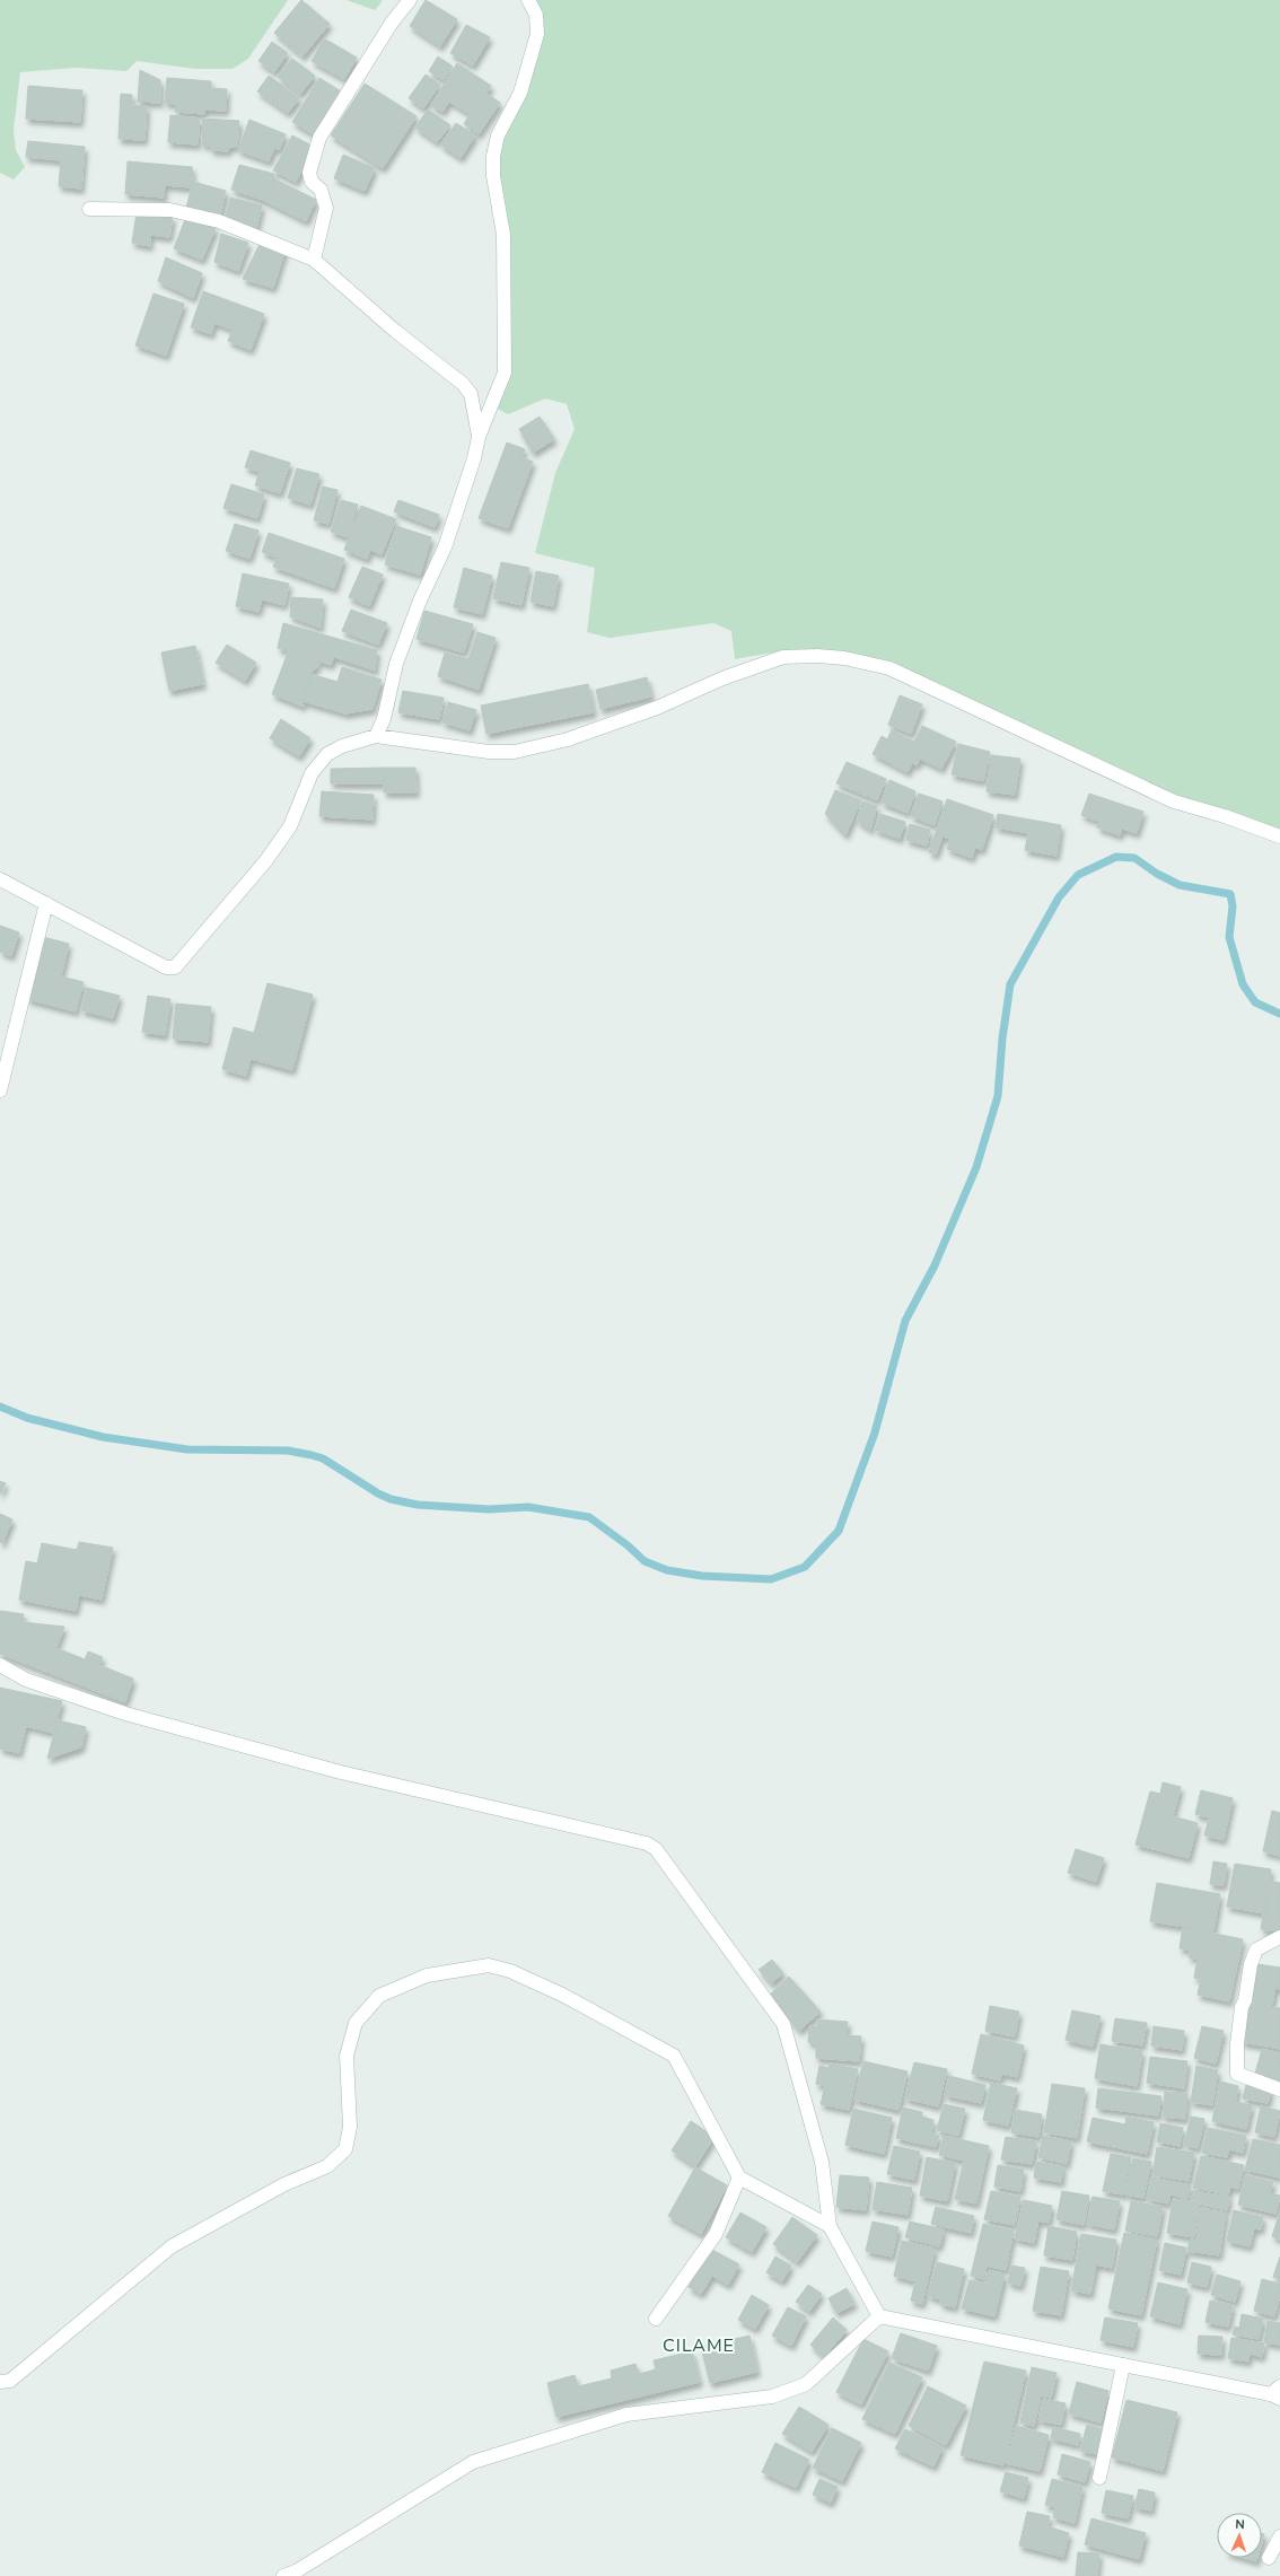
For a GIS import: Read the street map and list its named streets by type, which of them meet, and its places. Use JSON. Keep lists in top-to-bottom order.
{
  "districts": ["CILAME"],
  "north": "top"
}
